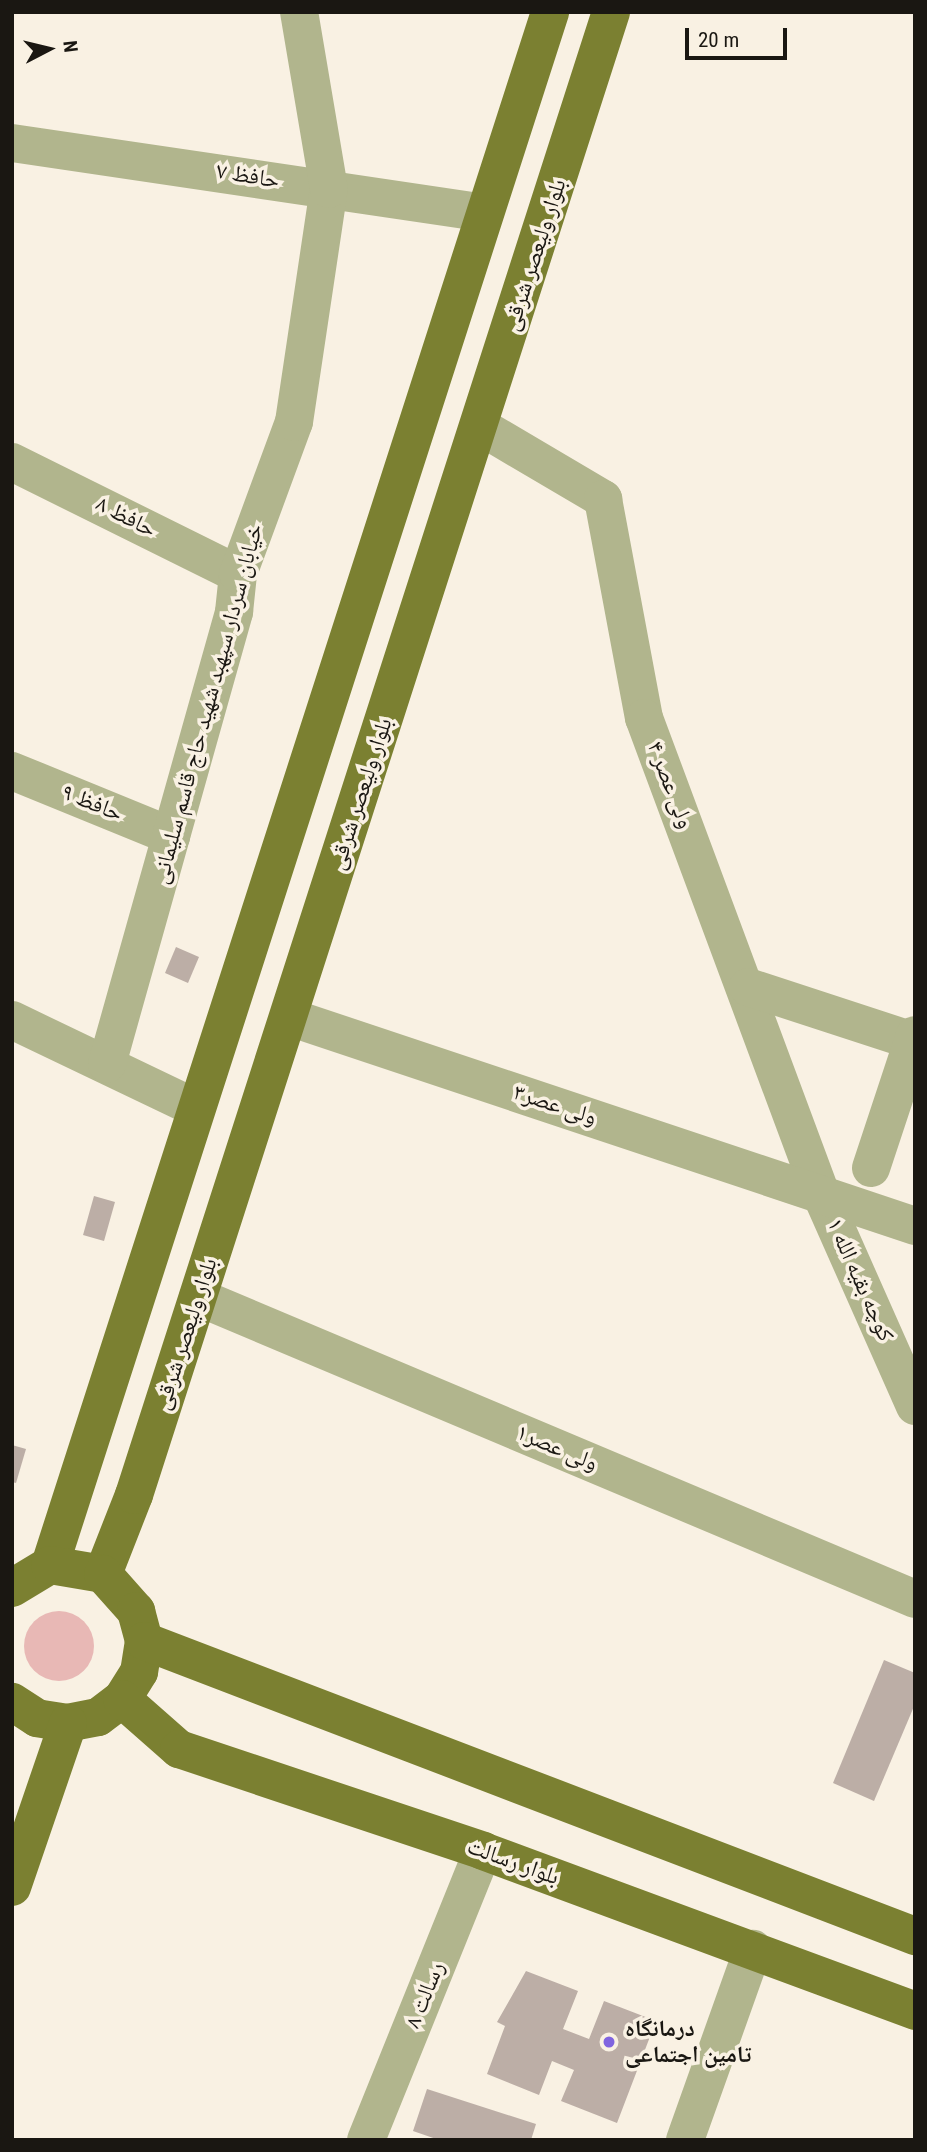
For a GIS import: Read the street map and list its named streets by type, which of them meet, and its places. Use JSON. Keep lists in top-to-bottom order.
{
  "streets": {
    "main road": ["بلوار ولیعصر شرقی", "بلوار رسالت"],
    "street": [
      "حافظ ۷",
      "حافظ ۸",
      "خیابان سردار سپهبد شهید حاج قاسم سلیمانی",
      "ولی عصر ۴",
      "حافظ ۹",
      "ولی عصر۳",
      "کوچه بقیه الله ۱",
      "ولی عصر۱",
      "رسالت ۸"
    ]
  },
  "crossings": [
    ["حافظ ۷", "خیابان سردار سپهبد شهید حاج قاسم سلیمانی"],
    ["بلوار ولیعصر شرقی", "ولی عصر ۴"],
    ["بلوار ولیعصر شرقی", "ولی عصر۳"],
    ["بلوار ولیعصر شرقی", "ولی عصر۱"],
    ["حافظ ۸", "خیابان سردار سپهبد شهید حاج قاسم سلیمانی"],
    ["خیابان سردار سپهبد شهید حاج قاسم سلیمانی", "حافظ ۹"],
    ["ولی عصر ۴", "ولی عصر۳"],
    ["ولی عصر ۴", "کوچه بقیه الله ۱"],
    ["ولی عصر۳", "کوچه بقیه الله ۱"],
    ["بلوار رسالت", "رسالت ۸"]
  ],
  "places": ["درمانگاه تامین اجتماعی"],
  "scale_bar": "20 m",
  "north": "right"
}
